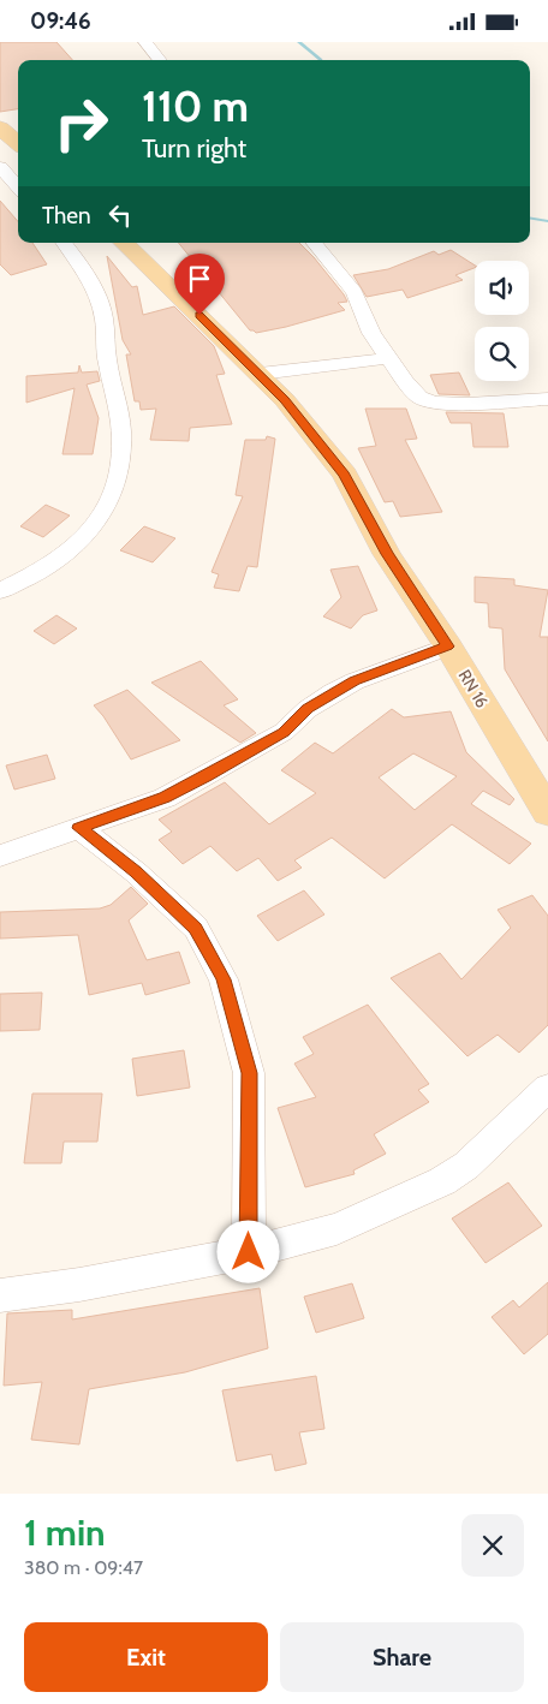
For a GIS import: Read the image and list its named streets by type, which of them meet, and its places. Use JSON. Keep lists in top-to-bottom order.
{
  "streets": {
    "main road": ["RN 16"]
  },
  "page": {
    "status": "09:46",
    "turn": ["110 m", "Turn right"],
    "then": "Then",
    "heading": ["1 min", "380 m · 09:47"],
    "buttons": ["Exit", "Share"]
  }
}
